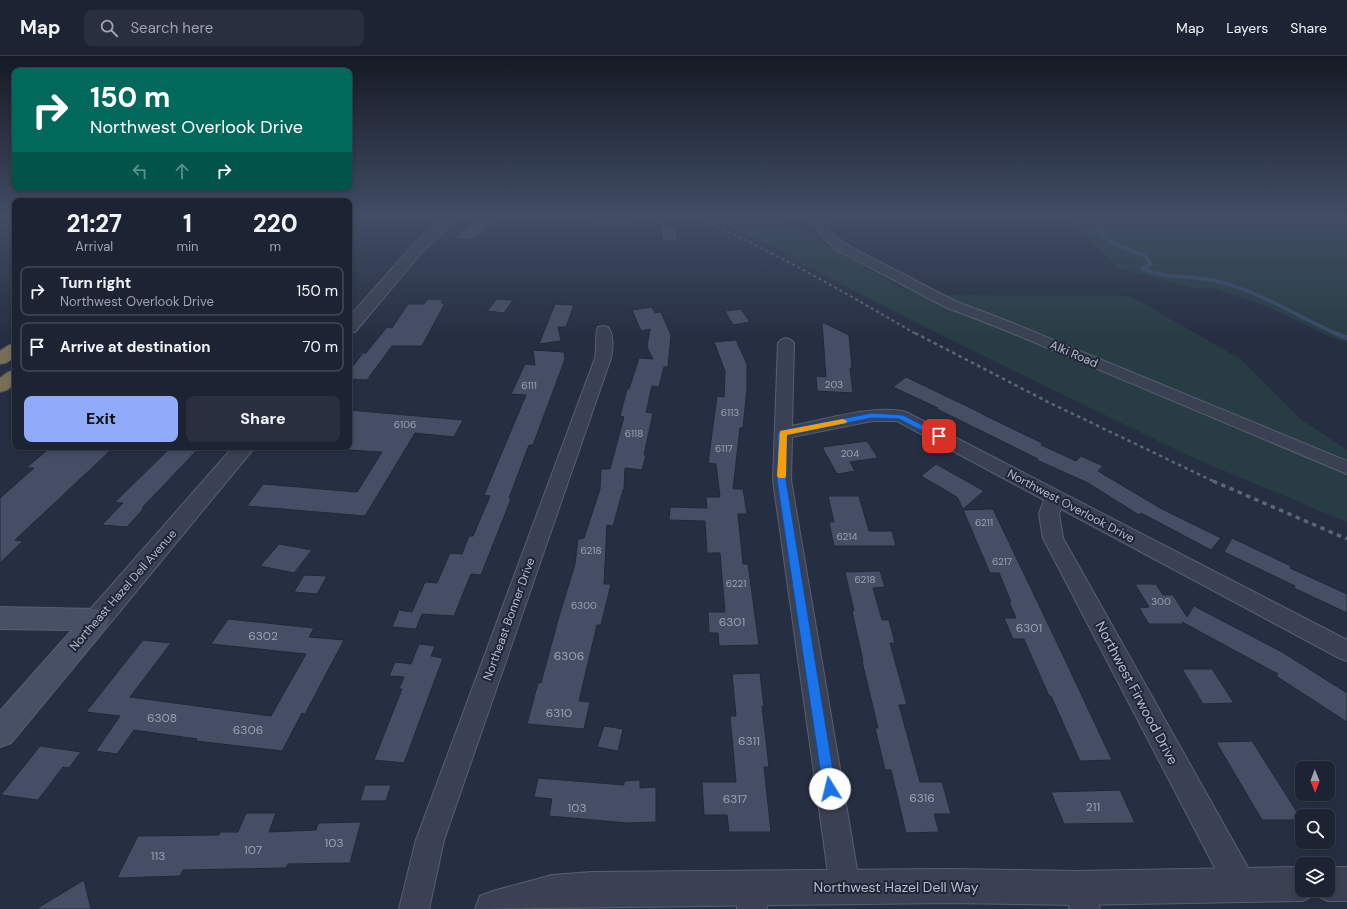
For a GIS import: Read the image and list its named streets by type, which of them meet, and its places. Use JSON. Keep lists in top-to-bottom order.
{
  "streets": {
    "main road": ["Northeast Hazel Dell Avenue"],
    "street": [
      "Alki Road",
      "Northwest Overlook Drive",
      "Northeast Bonner Drive",
      "Northwest Firwood Drive",
      "Northwest Hazel Dell Way"
    ]
  },
  "crossings": [
    ["Northwest Overlook Drive", "Northwest Firwood Drive"],
    ["Northwest Firwood Drive", "Northwest Hazel Dell Way"]
  ],
  "house_numbers": [
    "203",
    "6111",
    "6113",
    "6106",
    "6118",
    "6117",
    "204",
    "6211",
    "6214",
    "6218",
    "6217",
    "6218",
    "6221",
    "300",
    "6300",
    "6301",
    "6301",
    "6302",
    "6306",
    "6310",
    "6308",
    "6306",
    "6311",
    "6316",
    "6317",
    "211",
    "103",
    "103",
    "107",
    "113"
  ],
  "north": "bottom",
  "page": {
    "header": "Map",
    "search": "Search here",
    "nav": ["Map", "Layers", "Share"],
    "turn": ["150 m", "Northwest Overlook Drive"],
    "eta": [
      "21:27",
      "Arrival",
      "1",
      "min",
      "220",
      "m"
    ],
    "list": [
      {
        "name": "Turn right",
        "note": "Northwest Overlook Drive",
        "value": "150 m"
      },
      {
        "name": "Arrive at destination",
        "value": "70 m"
      }
    ],
    "buttons": ["Exit", "Share"]
  }
}
